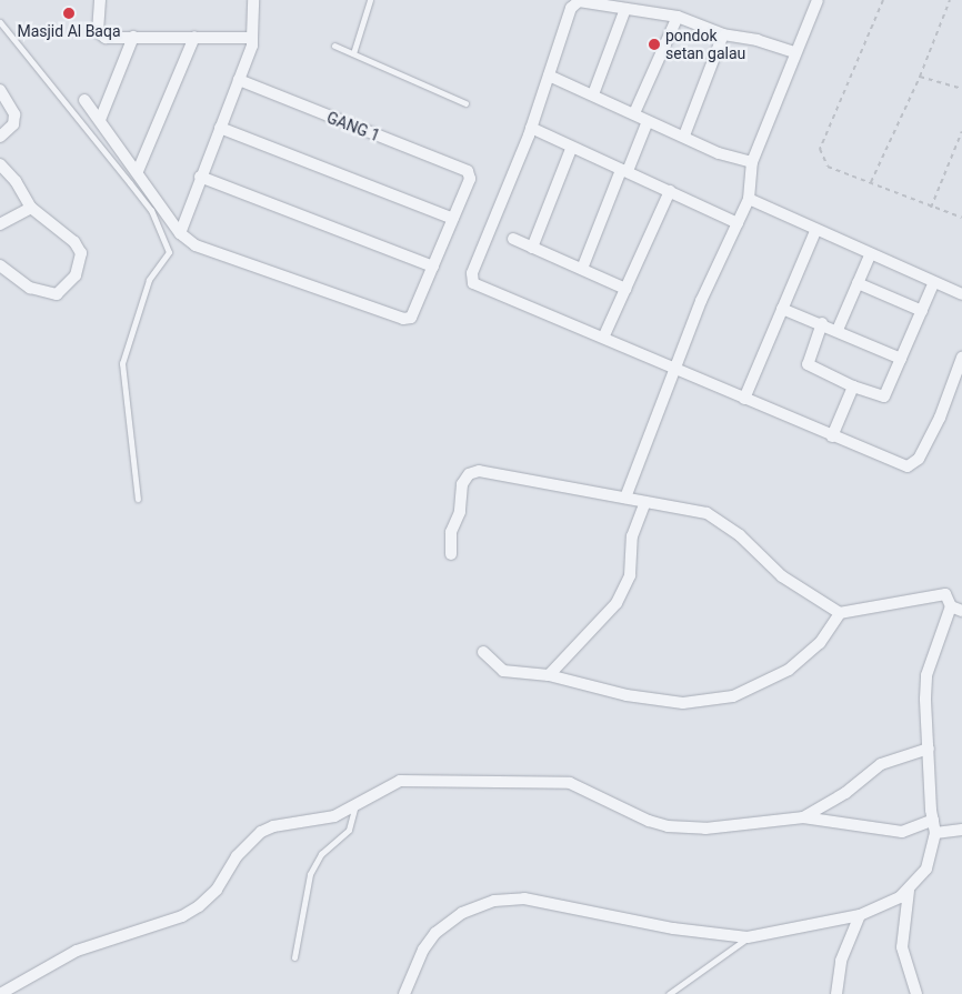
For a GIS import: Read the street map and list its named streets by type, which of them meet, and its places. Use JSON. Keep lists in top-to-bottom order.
{
  "streets": {
    "street": ["GANG 1"]
  },
  "places": ["Masjid Al Baqa", "pondok setan galau"]
}
